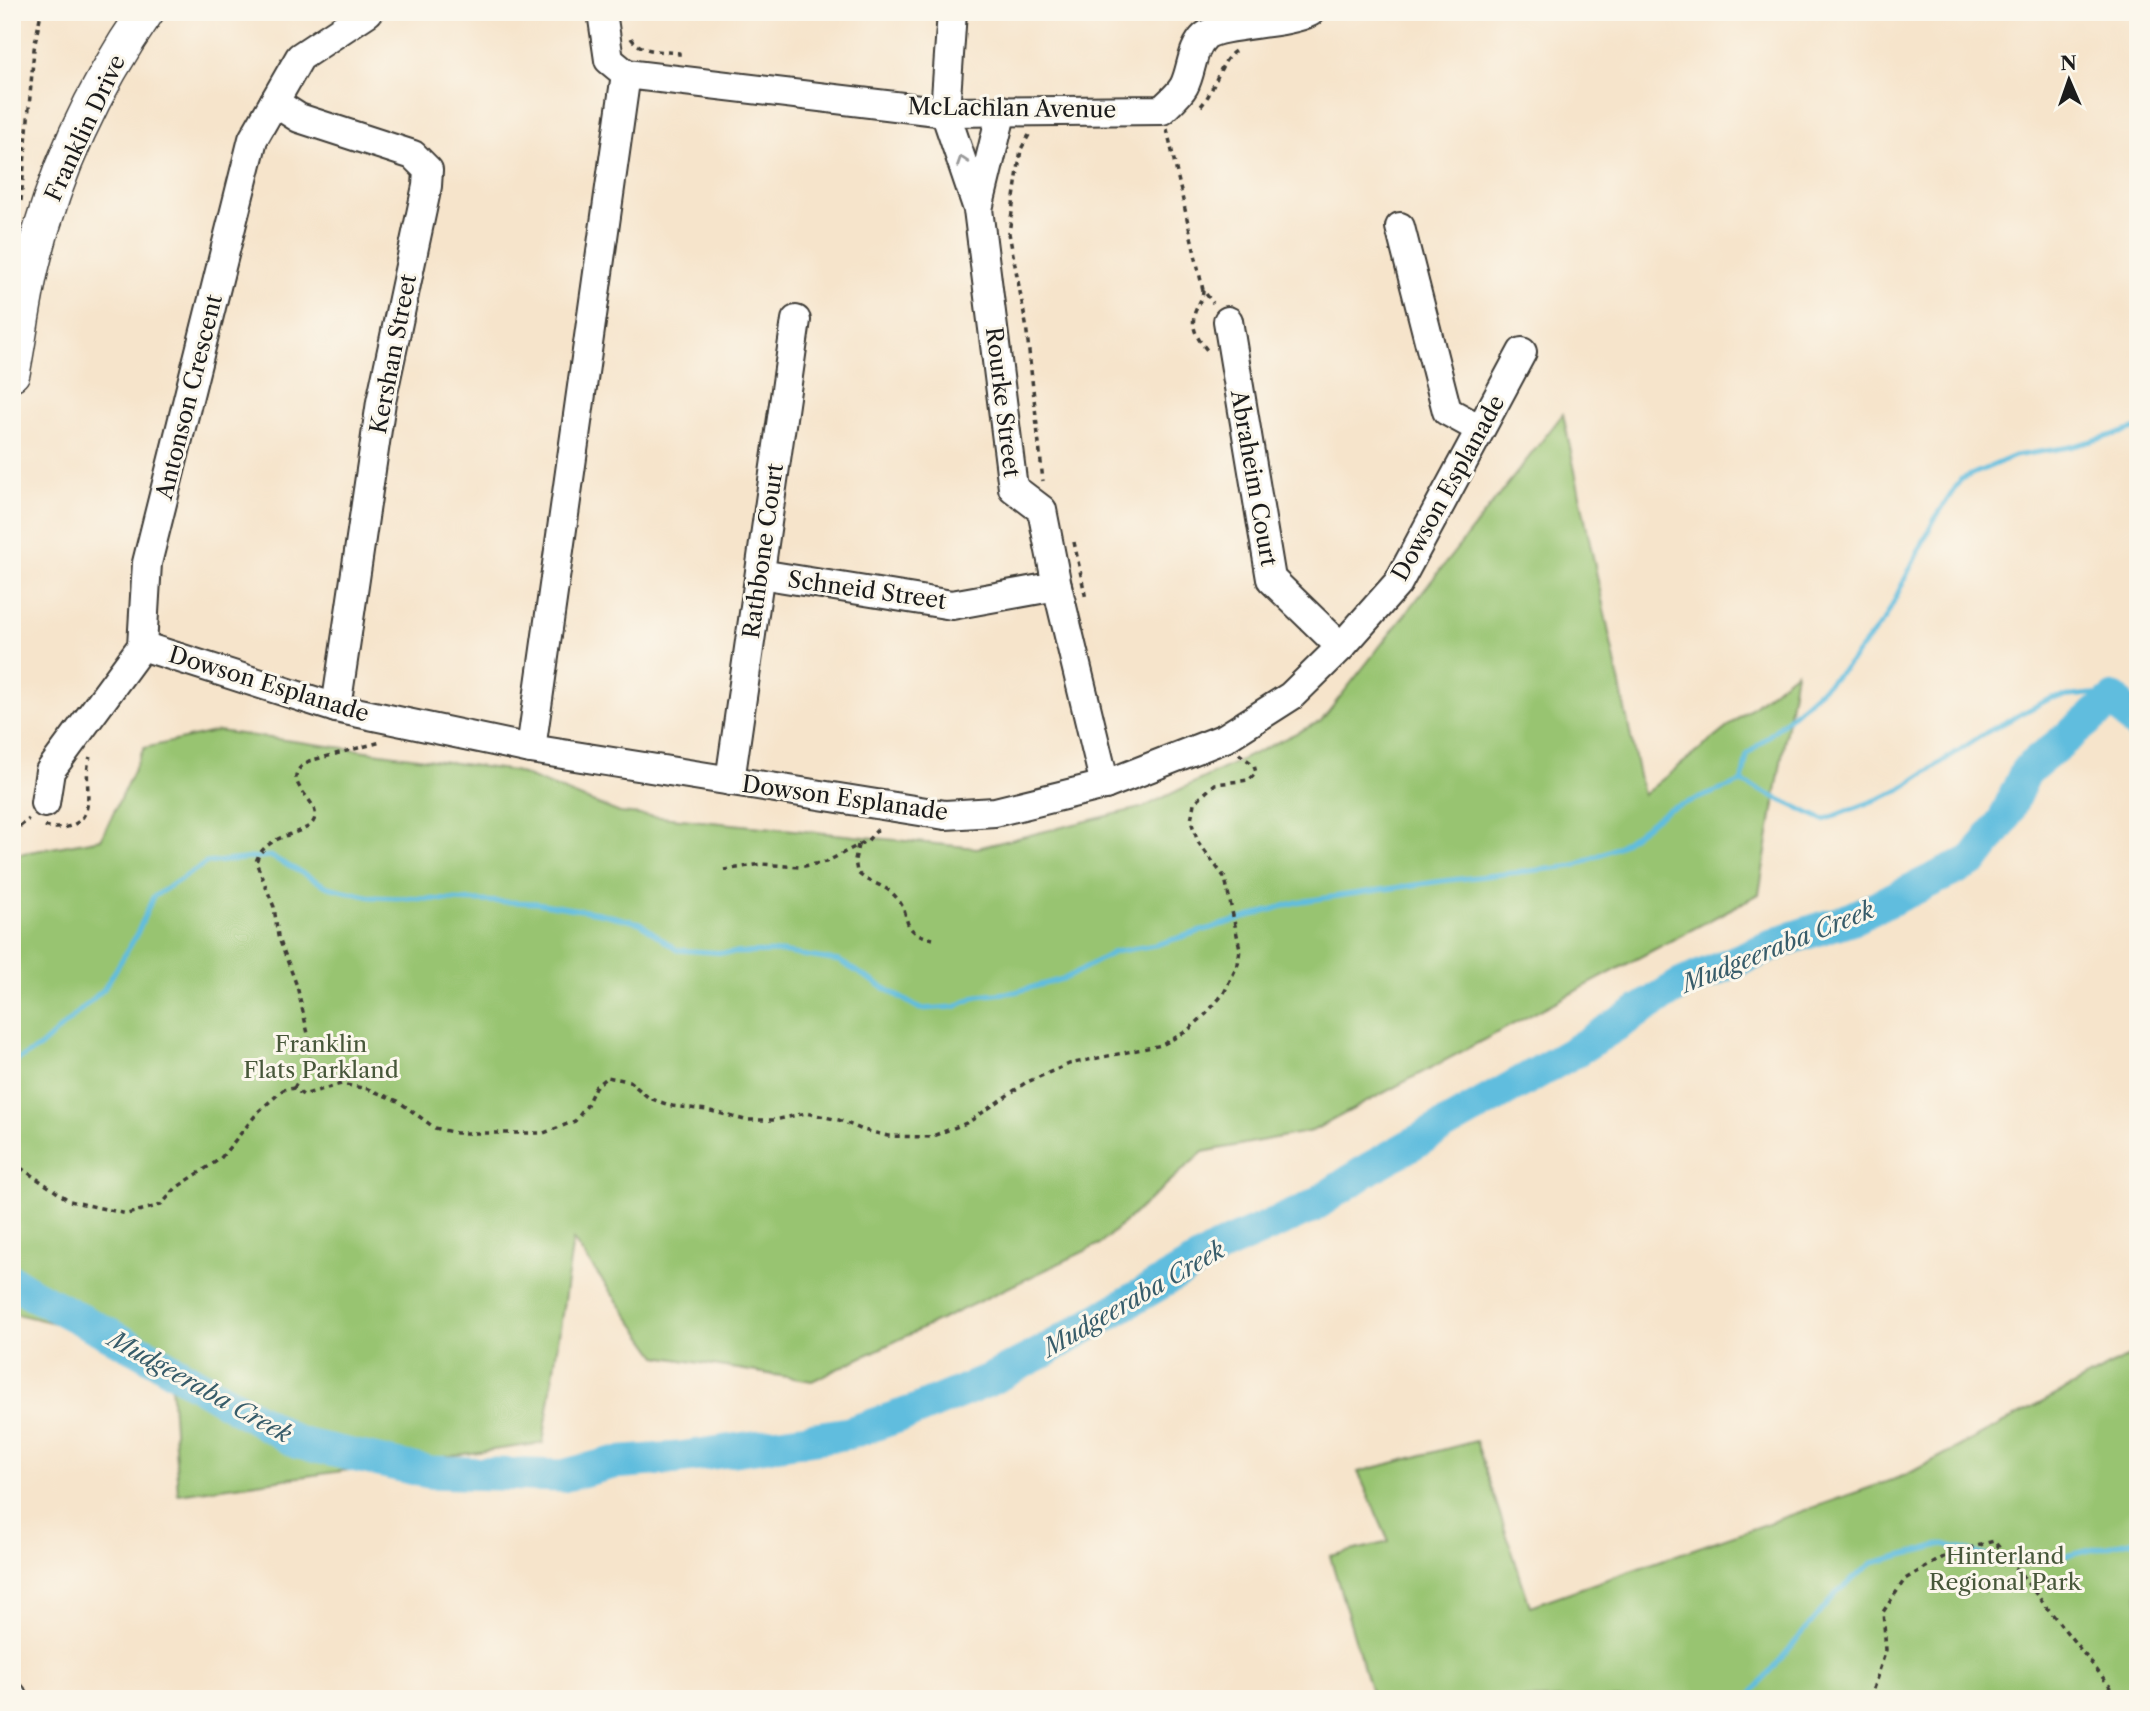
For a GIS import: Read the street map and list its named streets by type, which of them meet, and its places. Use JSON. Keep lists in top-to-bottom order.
{
  "streets": {
    "main road": ["Franklin Drive"],
    "street": [
      "McLachlan Avenue",
      "Kershan Street",
      "Antonson Crescent",
      "Rourke Street",
      "Abraheim Court",
      "Dowson Esplanade",
      "Rathbone Court",
      "Schneid Street"
    ]
  },
  "crossings": [
    ["McLachlan Avenue", "Rourke Street"],
    ["Kershan Street", "Antonson Crescent"],
    ["Kershan Street", "Dowson Esplanade"],
    ["Antonson Crescent", "Dowson Esplanade"],
    ["Rourke Street", "Dowson Esplanade"],
    ["Rourke Street", "Schneid Street"],
    ["Abraheim Court", "Dowson Esplanade"],
    ["Dowson Esplanade", "Rathbone Court"],
    ["Rathbone Court", "Schneid Street"]
  ],
  "water": ["Mudgeeraba Creek"],
  "parks": ["Franklin Flats Parkland", "Hinterland Regional Park"],
  "north": "top"
}
